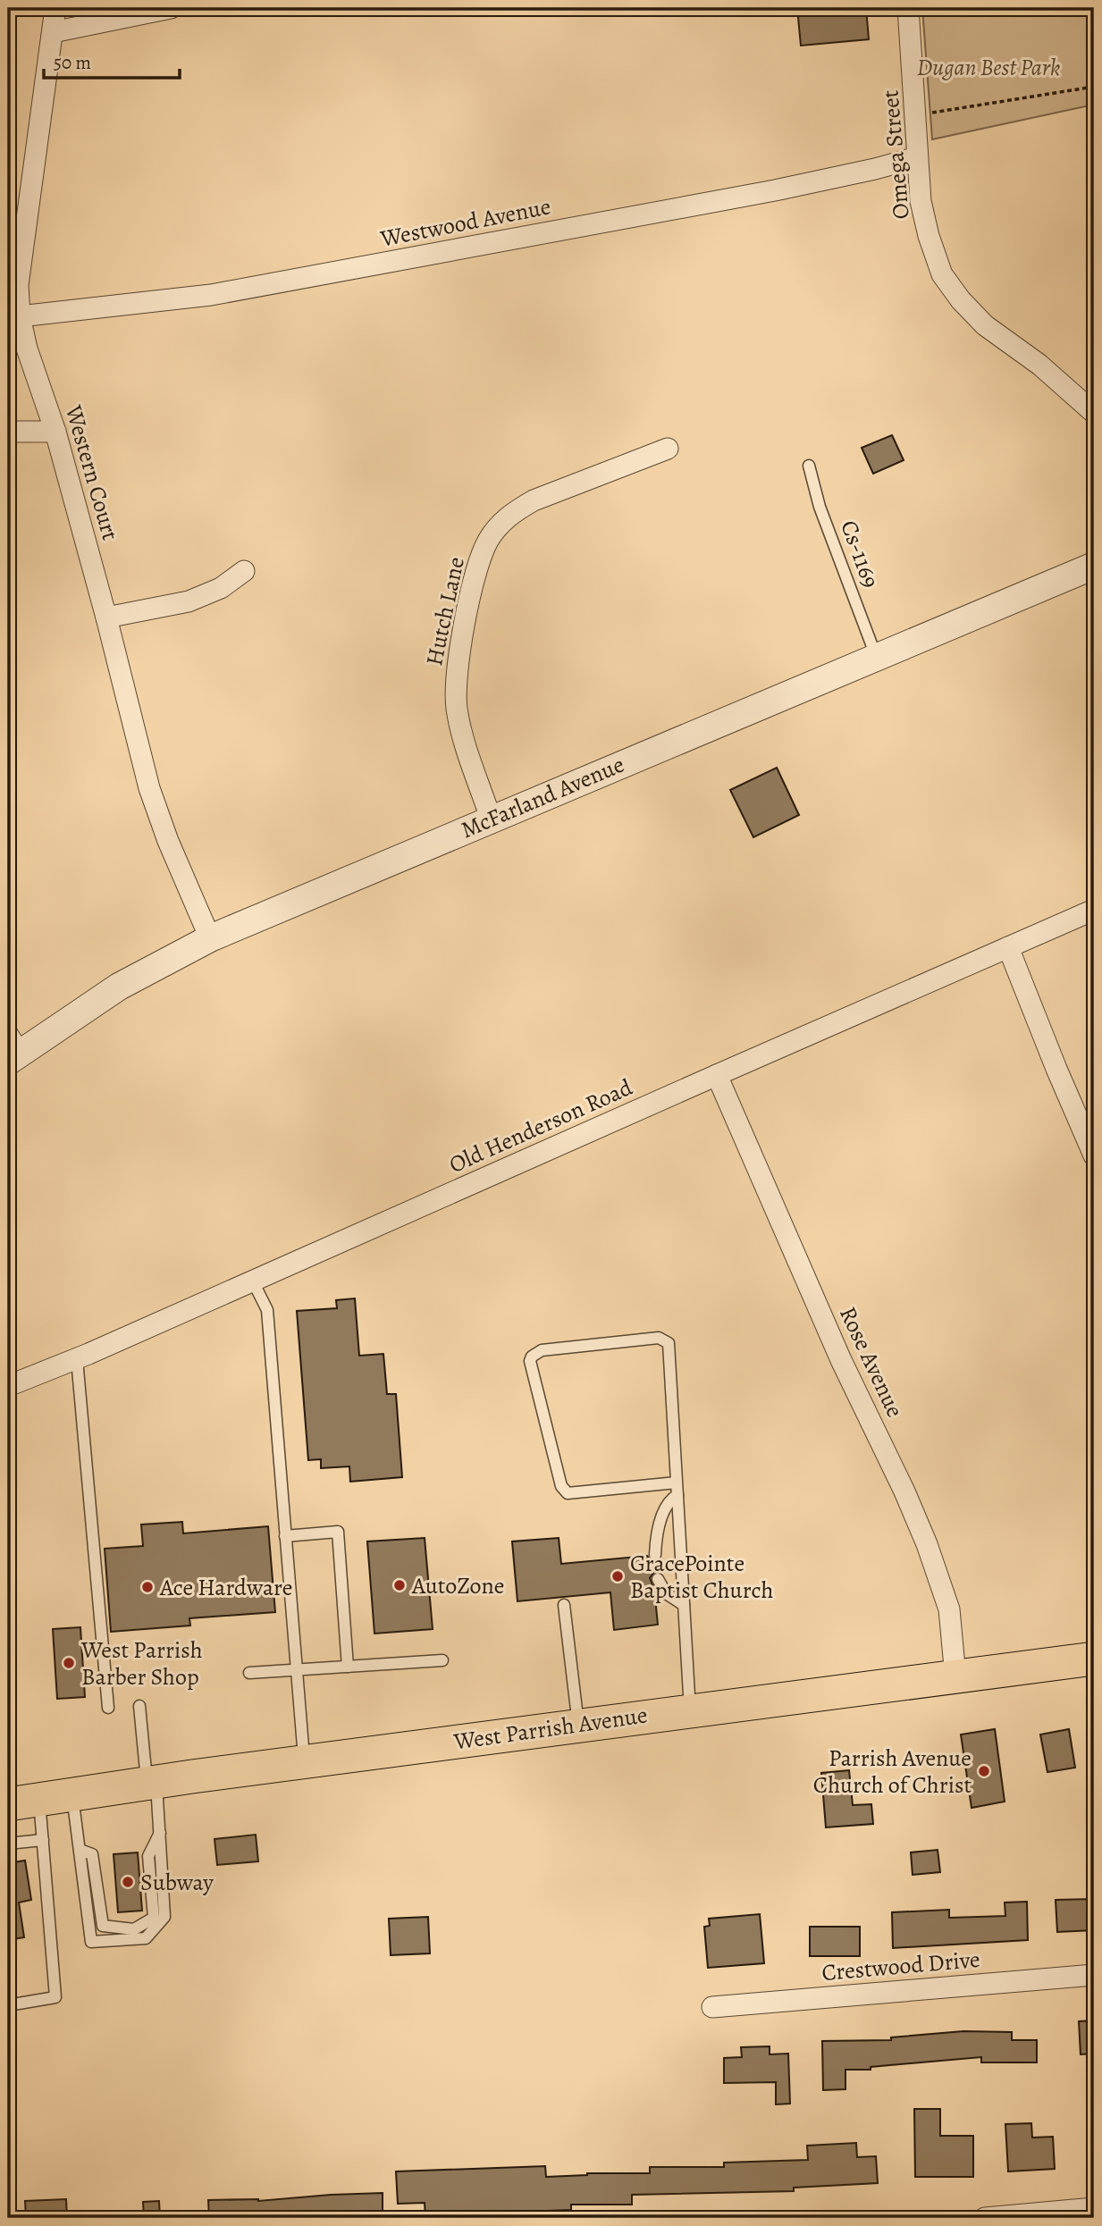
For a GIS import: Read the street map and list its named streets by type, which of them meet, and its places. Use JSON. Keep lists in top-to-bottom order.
{
  "streets": {
    "main road": ["West Parrish Avenue"],
    "street": [
      "Omega Street",
      "Westwood Avenue",
      "Western Court",
      "Hutch Lane",
      "McFarland Avenue",
      "Old Henderson Road",
      "Rose Avenue",
      "Crestwood Drive"
    ],
    "lane": ["Cs-1169"]
  },
  "crossings": [
    ["Omega Street", "Westwood Avenue"],
    ["Westwood Avenue", "Western Court"],
    ["Western Court", "McFarland Avenue"],
    ["Cs-1169", "McFarland Avenue"],
    ["Hutch Lane", "McFarland Avenue"],
    ["Old Henderson Road", "Rose Avenue"],
    ["Rose Avenue", "West Parrish Avenue"]
  ],
  "parks": ["Dugan Best Park"],
  "places": [
    "GracePointe Baptist Church",
    "AutoZone",
    "Ace Hardware",
    "West Parrish Barber Shop",
    "Parrish Avenue Church of Christ",
    "Subway"
  ],
  "scale_bar": "50 m"
}
